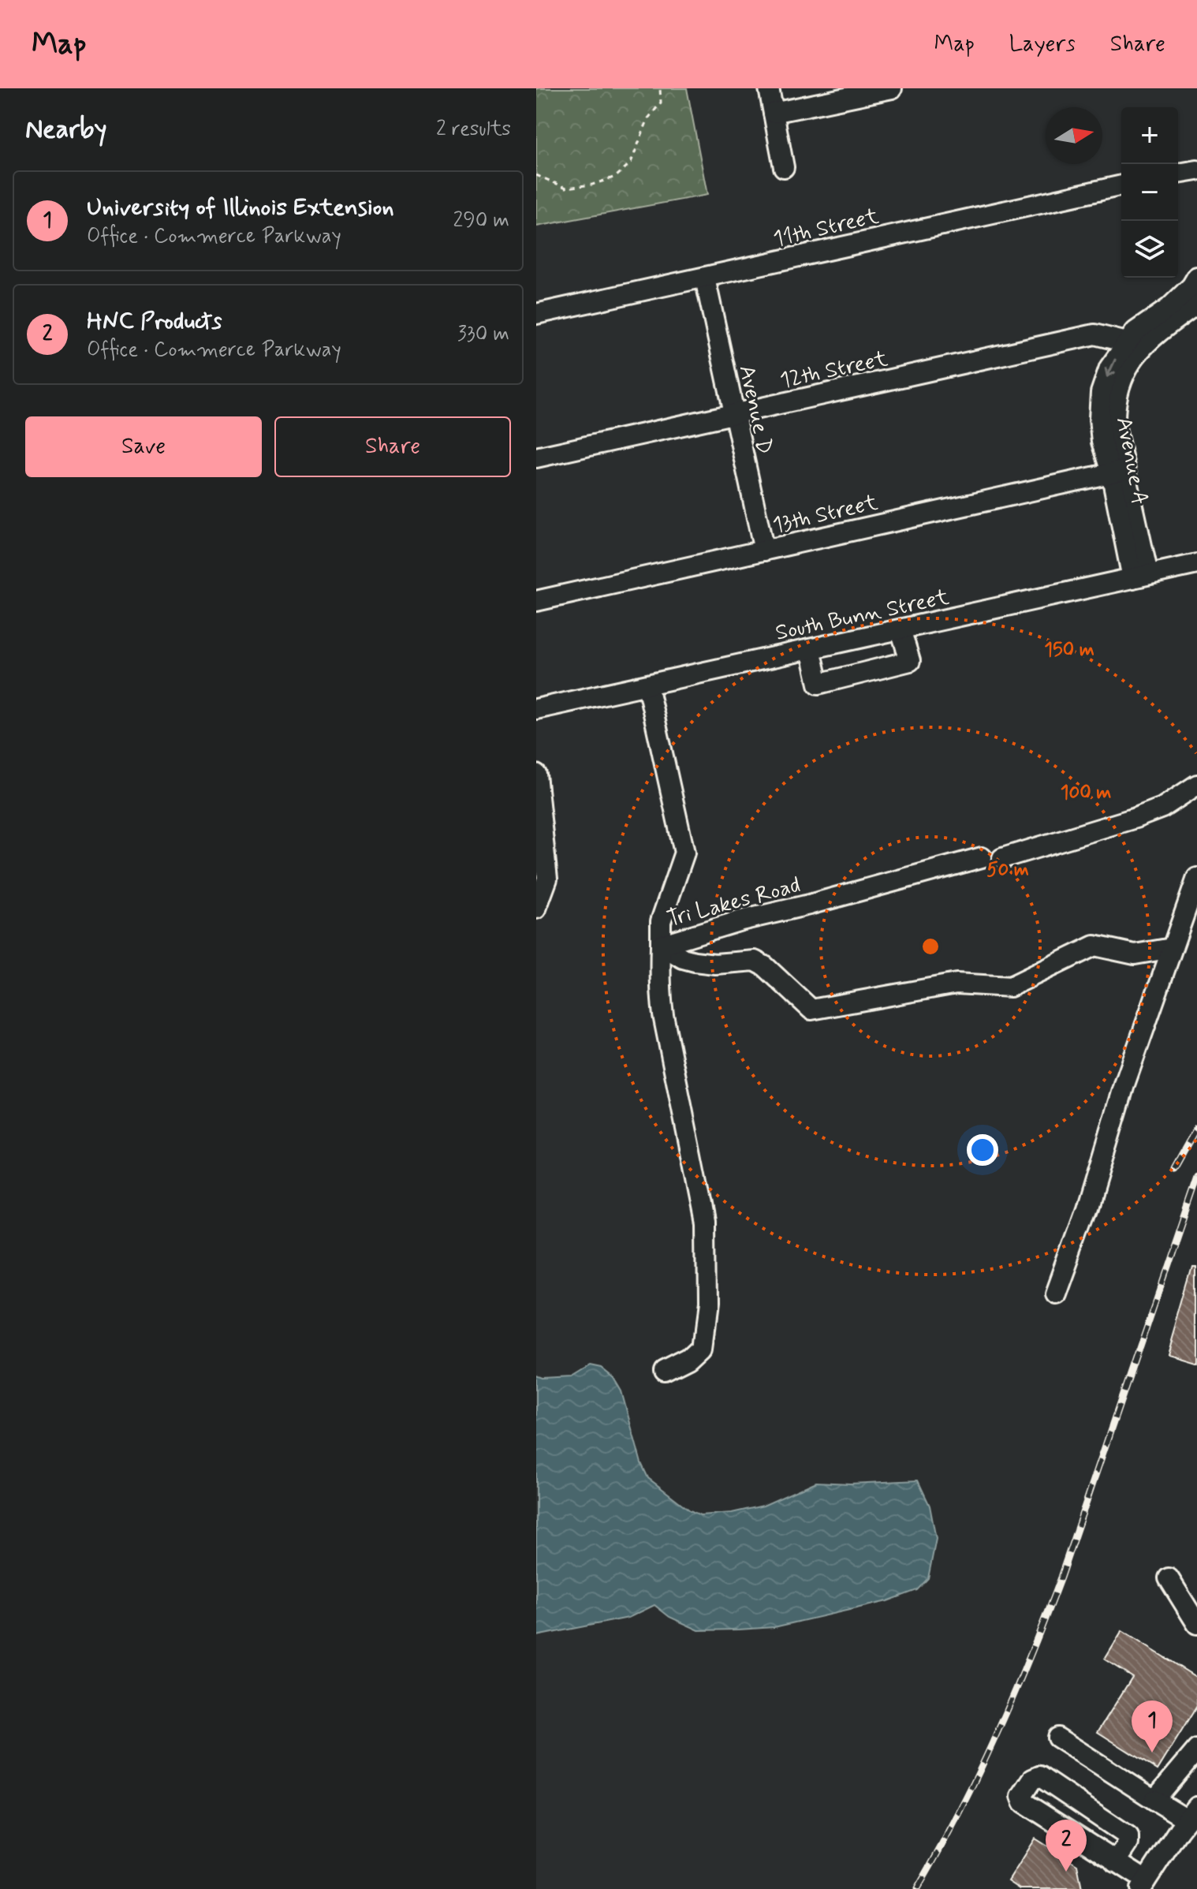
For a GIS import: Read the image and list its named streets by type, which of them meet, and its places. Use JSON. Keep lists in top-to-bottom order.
{
  "streets": {
    "street": [
      "11th Street",
      "12th Street",
      "Avenue D",
      "Avenue A",
      "13th Street",
      "South Bunn Street",
      "Tri Lakes Road"
    ]
  },
  "crossings": [
    ["11th Street", "Avenue D"],
    ["12th Street", "Avenue D"],
    ["12th Street", "Avenue A"],
    ["Avenue D", "13th Street"],
    ["Avenue A", "13th Street"],
    ["Avenue A", "South Bunn Street"]
  ],
  "north": "right",
  "page": {
    "header": "Map",
    "nav": ["Map", "Layers", "Share"],
    "heading": ["Nearby", "2 results"],
    "map_buttons": ["+", "−"],
    "list": [
      {
        "mark": "1",
        "name": "University of Illinois Extension",
        "note": "Office · Commerce Parkway",
        "value": "290 m"
      },
      {
        "mark": "2",
        "name": "HNC Products",
        "note": "Office · Commerce Parkway",
        "value": "330 m"
      }
    ],
    "buttons": ["Save", "Share"],
    "pins": ["1", "2"]
  },
  "rings": ["150 m", "100 m", "50 m"]
}
